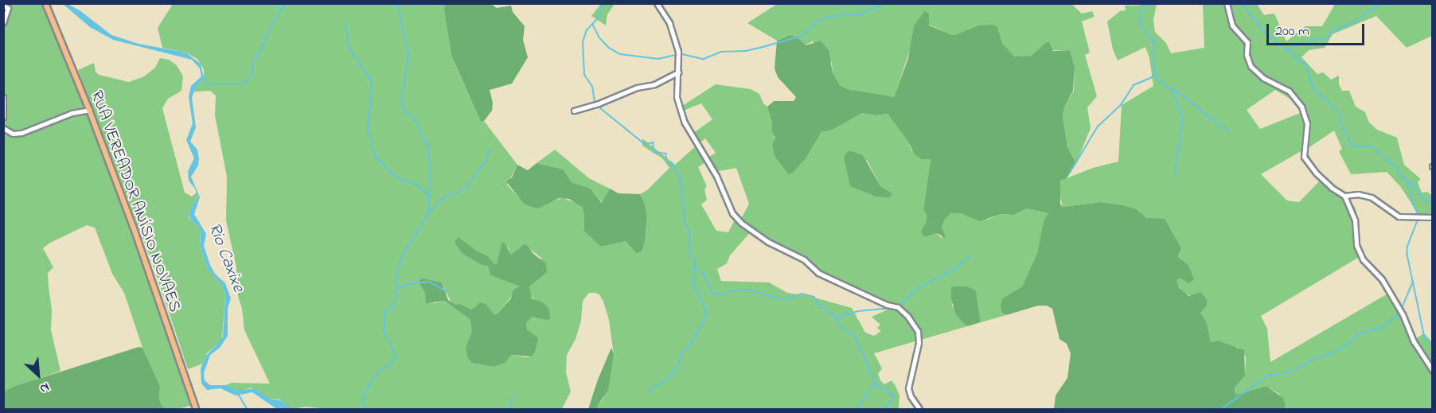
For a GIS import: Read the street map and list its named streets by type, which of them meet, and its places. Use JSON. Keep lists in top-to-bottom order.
{
  "streets": {
    "main road": ["RUA VEREADOR ANÍSIO NOVAES"]
  },
  "water": ["Rio Caxixe"],
  "scale_bar": "200 m",
  "north": "bottom right"
}
